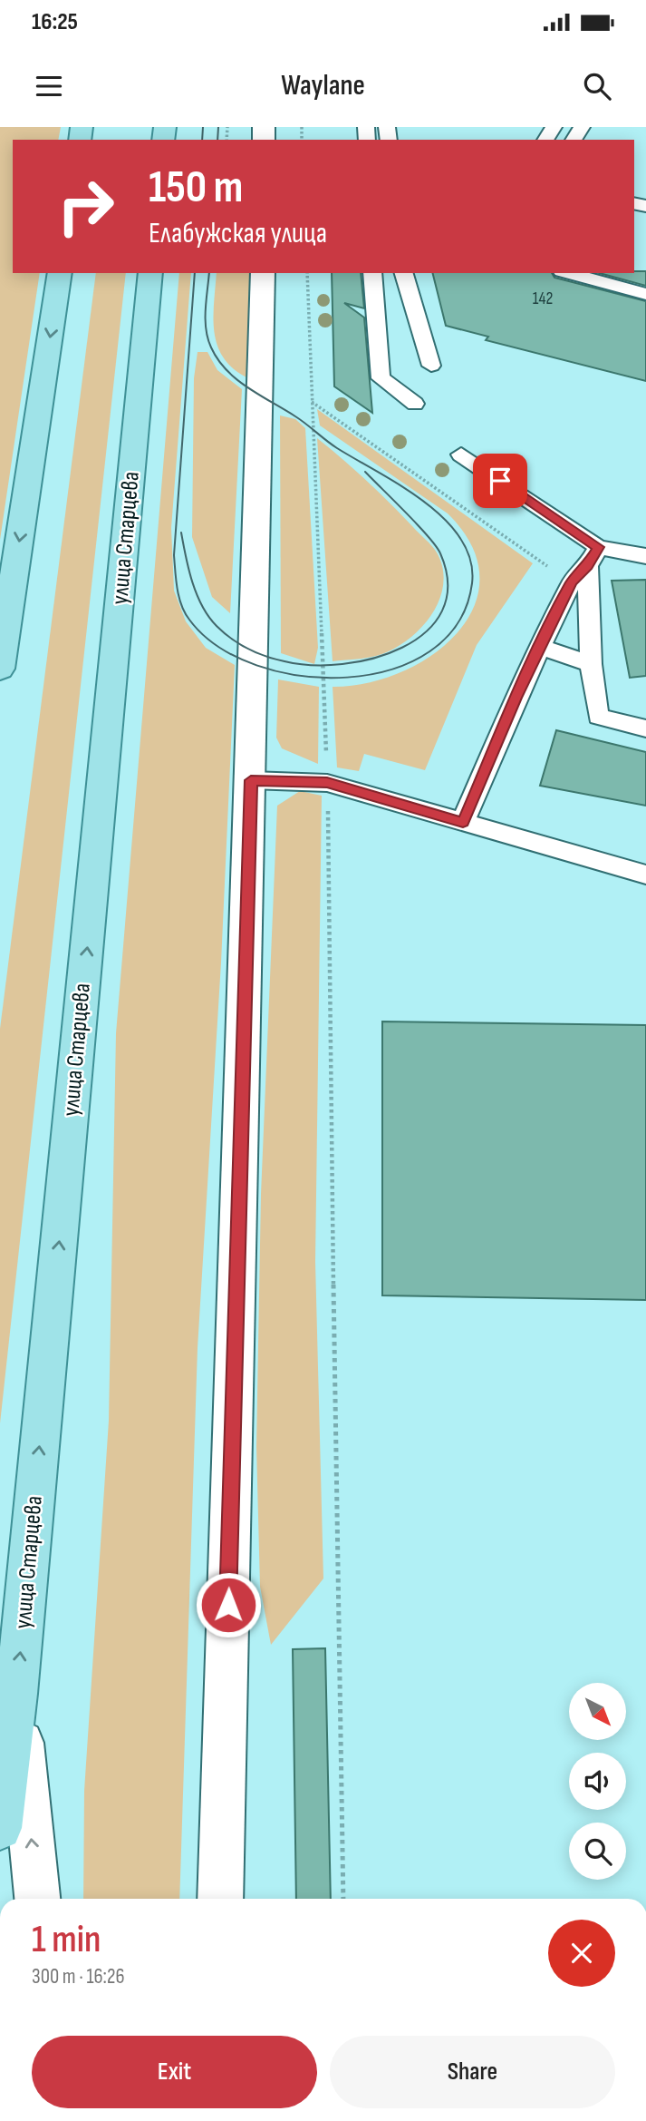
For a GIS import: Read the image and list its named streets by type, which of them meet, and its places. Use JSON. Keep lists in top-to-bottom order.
{
  "streets": {
    "main road": ["улица Старцева"]
  },
  "one_way": ["улица Старцева"],
  "house_numbers": ["142"],
  "north": "bottom right",
  "page": {
    "status": "16:25",
    "header": "Waylane",
    "turn": ["150 m", "Елабужская улица"],
    "heading": ["1 min", "300 m · 16:26"],
    "buttons": ["Exit", "Share"]
  }
}
